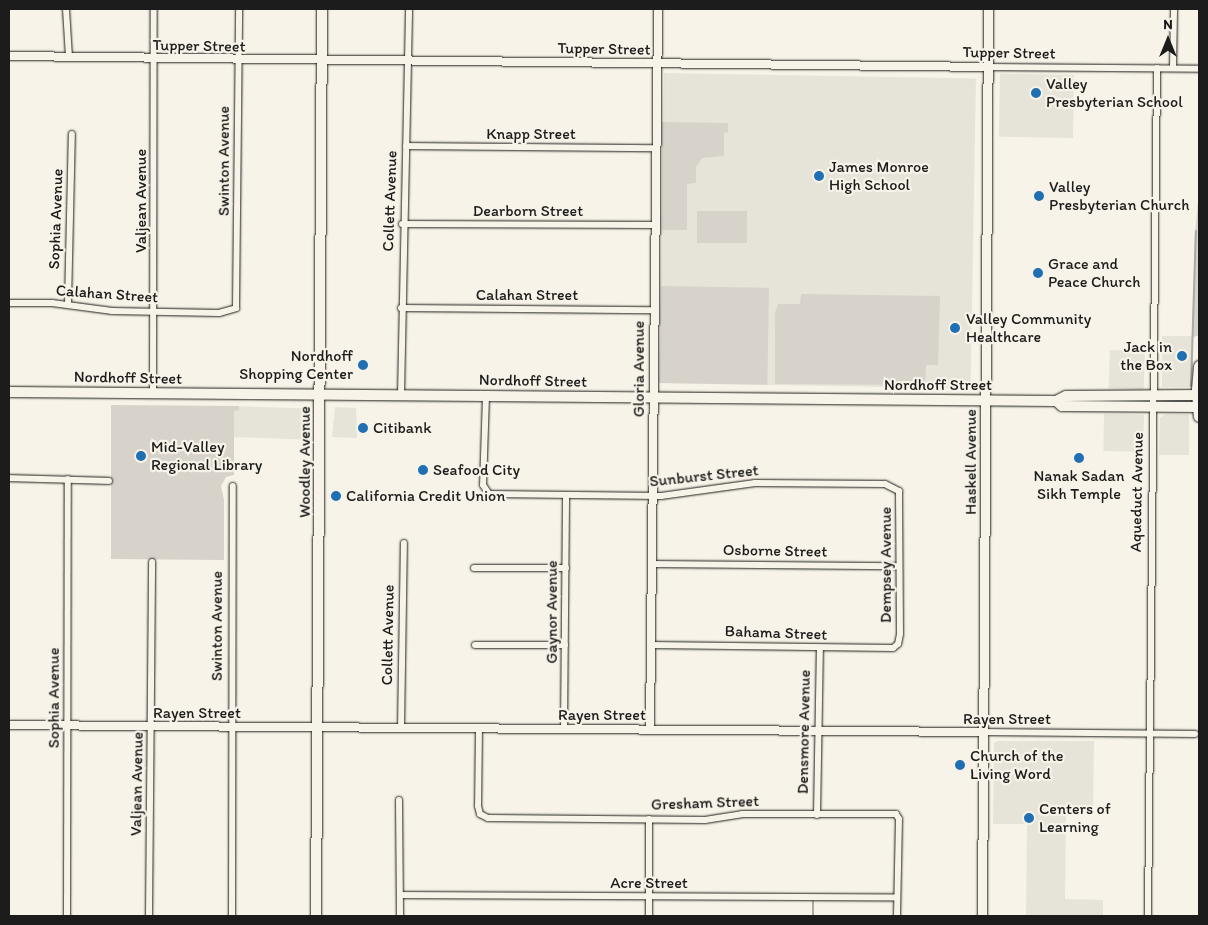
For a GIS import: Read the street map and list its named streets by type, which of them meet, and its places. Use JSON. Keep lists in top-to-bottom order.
{
  "streets": {
    "main road": ["Nordhoff Street", "Woodley Avenue", "Haskell Avenue"],
    "street": [
      "Tupper Street",
      "Knapp Street",
      "Swinton Avenue",
      "Valjean Avenue",
      "Collett Avenue",
      "Dearborn Street",
      "Sophia Avenue",
      "Calahan Street",
      "Gloria Avenue",
      "Sunburst Street",
      "Aqueduct Avenue",
      "Osborne Street",
      "Dempsey Avenue",
      "Gaynor Avenue",
      "Bahama Street",
      "Rayen Street",
      "Densmore Avenue",
      "Gresham Street",
      "Acre Street"
    ]
  },
  "crossings": [
    ["Tupper Street", "Swinton Avenue"],
    ["Tupper Street", "Valjean Avenue"],
    ["Tupper Street", "Collett Avenue"],
    ["Tupper Street", "Gloria Avenue"],
    ["Tupper Street", "Woodley Avenue"],
    ["Tupper Street", "Haskell Avenue"],
    ["Tupper Street", "Aqueduct Avenue"],
    ["Knapp Street", "Collett Avenue"],
    ["Knapp Street", "Gloria Avenue"],
    ["Swinton Avenue", "Calahan Street"],
    ["Swinton Avenue", "Rayen Street"],
    ["Valjean Avenue", "Calahan Street"],
    ["Valjean Avenue", "Nordhoff Street"],
    ["Valjean Avenue", "Rayen Street"],
    ["Collett Avenue", "Dearborn Street"],
    ["Collett Avenue", "Calahan Street"],
    ["Collett Avenue", "Nordhoff Street"],
    ["Collett Avenue", "Rayen Street"],
    ["Dearborn Street", "Gloria Avenue"],
    ["Sophia Avenue", "Calahan Street"],
    ["Sophia Avenue", "Rayen Street"],
    ["Calahan Street", "Gloria Avenue"],
    ["Gloria Avenue", "Nordhoff Street"],
    ["Gloria Avenue", "Sunburst Street"],
    ["Gloria Avenue", "Osborne Street"],
    ["Gloria Avenue", "Bahama Street"],
    ["Gloria Avenue", "Rayen Street"],
    ["Nordhoff Street", "Woodley Avenue"],
    ["Nordhoff Street", "Haskell Avenue"],
    ["Nordhoff Street", "Sunburst Street"],
    ["Nordhoff Street", "Aqueduct Avenue"],
    ["Woodley Avenue", "Rayen Street"],
    ["Haskell Avenue", "Rayen Street"],
    ["Sunburst Street", "Dempsey Avenue"],
    ["Sunburst Street", "Gaynor Avenue"],
    ["Aqueduct Avenue", "Rayen Street"],
    ["Osborne Street", "Dempsey Avenue"],
    ["Dempsey Avenue", "Bahama Street"],
    ["Gaynor Avenue", "Rayen Street"],
    ["Bahama Street", "Densmore Avenue"],
    ["Rayen Street", "Densmore Avenue"],
    ["Rayen Street", "Gresham Street"],
    ["Densmore Avenue", "Gresham Street"],
    ["Gresham Street", "Acre Street"]
  ],
  "places": [
    "Valley Presbyterian School",
    "James Monroe High School",
    "Valley Presbyterian Church",
    "Grace and Peace Church",
    "Valley Community Healthcare",
    "Jack in the Box",
    "Nordhoff Shopping Center",
    "Citibank",
    "Mid-Valley Regional Library",
    "Nanak Sadan Sikh Temple",
    "Seafood City",
    "California Credit Union",
    "Church of the Living Word",
    "Centers of Learning"
  ],
  "north": "top"
}
